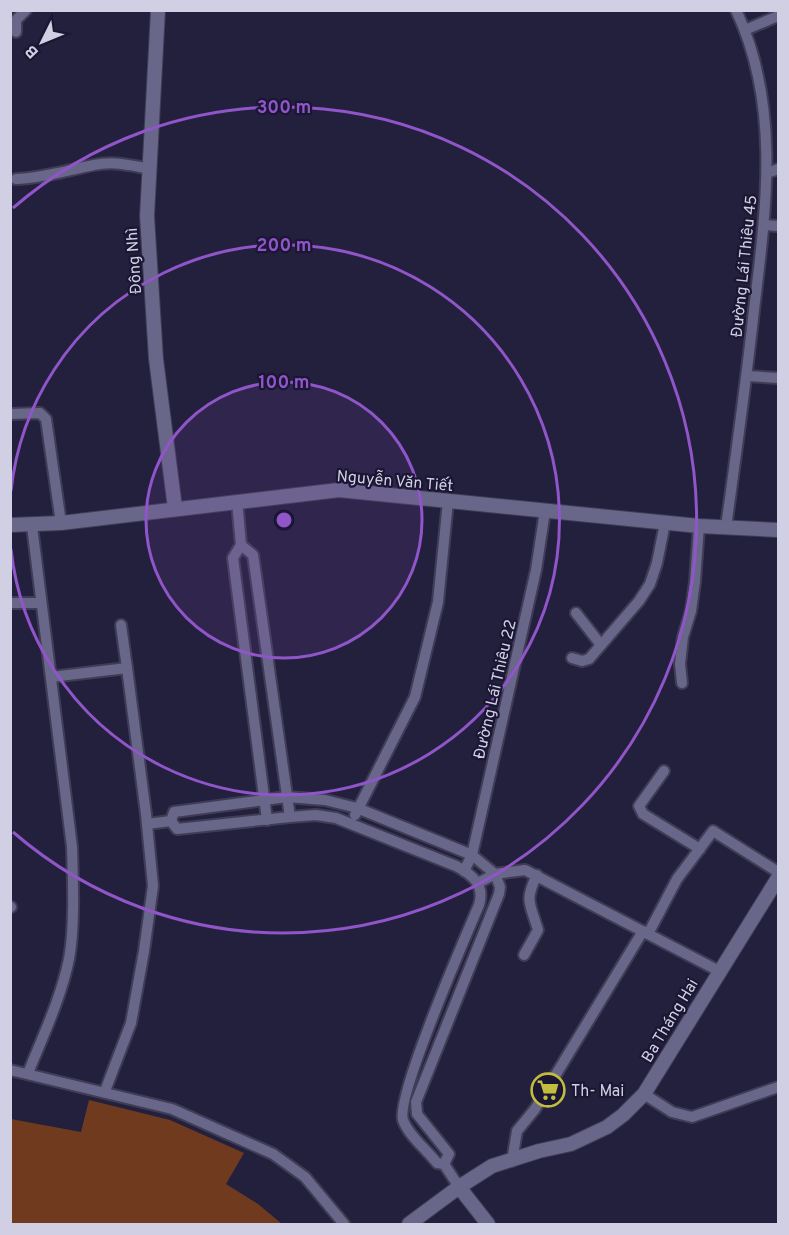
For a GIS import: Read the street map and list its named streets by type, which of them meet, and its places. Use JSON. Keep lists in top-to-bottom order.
{
  "streets": {
    "street": [
      "Đông Nhì",
      "Đường Lái Thiêu 45",
      "Nguyễn Văn Tiết",
      "Đường Lái Thiêu 22",
      "Ba Tháng Hai"
    ]
  },
  "crossings": [
    ["Đông Nhì", "Nguyễn Văn Tiết"],
    ["Đường Lái Thiêu 45", "Nguyễn Văn Tiết"],
    ["Nguyễn Văn Tiết", "Đường Lái Thiêu 22"]
  ],
  "places": {
    "supermarket": ["Th- Mai"]
  },
  "north": "bottom left",
  "rings": ["300 m", "200 m", "100 m"]
}
